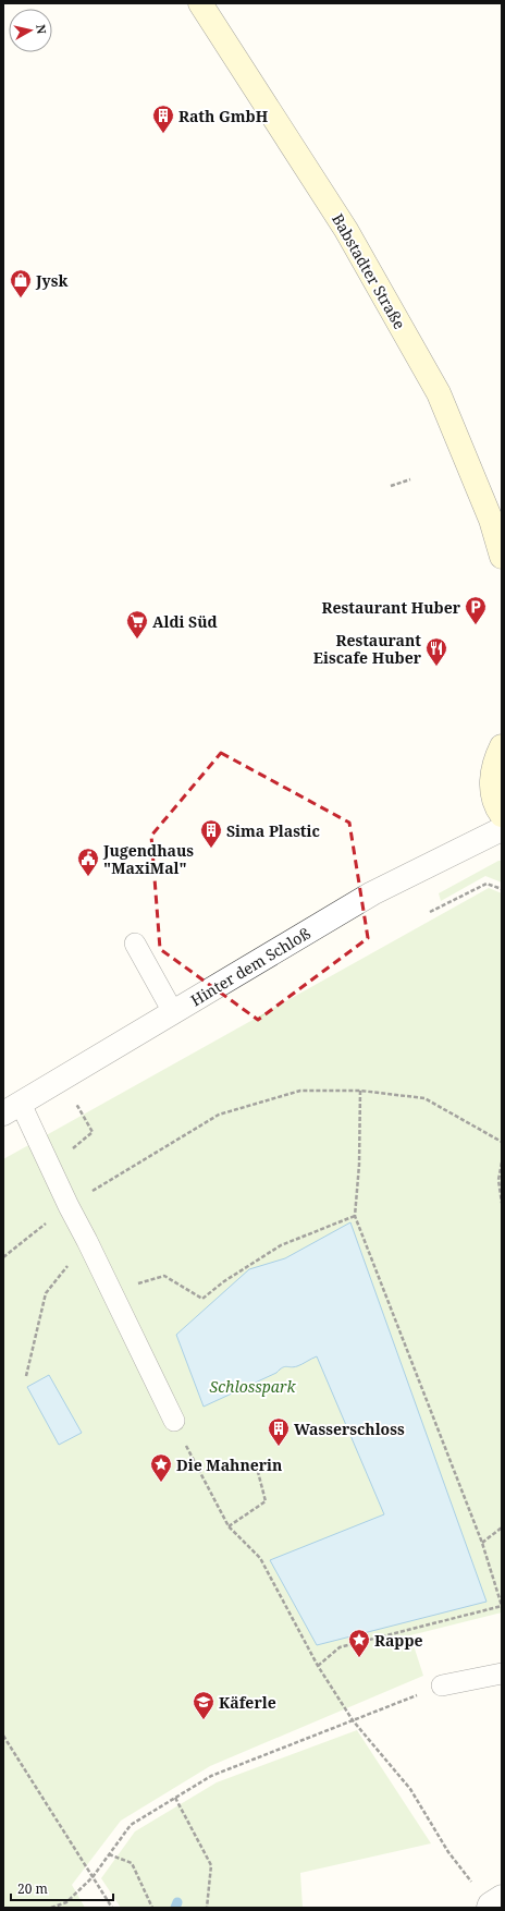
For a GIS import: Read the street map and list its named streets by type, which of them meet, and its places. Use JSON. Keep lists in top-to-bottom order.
{
  "streets": {
    "street": ["Babstadter Straße", "Hinter dem Schloß"]
  },
  "parks": ["Schlosspark"],
  "places": {
    "building": ["Rath GmbH", "Sima Plastic", "Wasserschloss"],
    "shop": ["Jysk"],
    "parking": ["Restaurant Huber"],
    "supermarket": ["Aldi Süd"],
    "restaurant": ["Restaurant Eiscafe Huber"],
    "public building": ["Jugendhaus \"MaxiMal\""],
    "place": ["Die Mahnerin", "Rappe"],
    "school or university": ["Käferle"]
  },
  "scale_bar": "20 m",
  "north": "right"
}
